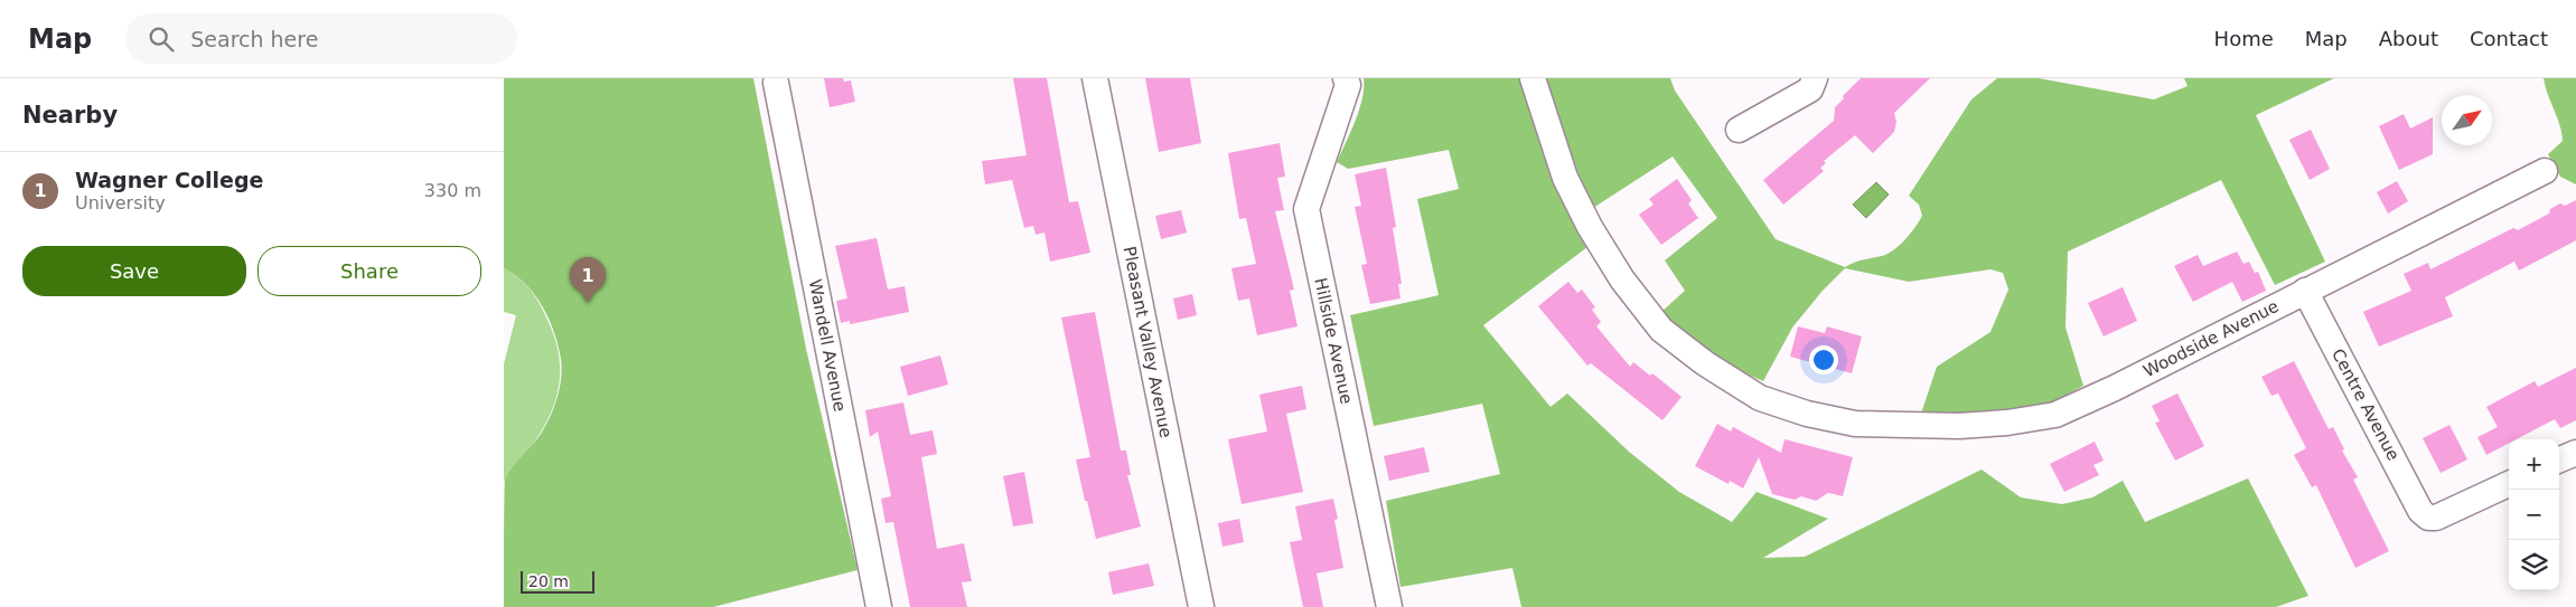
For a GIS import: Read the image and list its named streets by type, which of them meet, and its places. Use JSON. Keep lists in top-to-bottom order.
{
  "streets": {
    "street": [
      "Woodside Avenue",
      "Hillside Avenue",
      "Pleasant Valley Avenue",
      "Wandell Avenue",
      "Centre Avenue"
    ]
  },
  "crossings": [
    ["Woodside Avenue", "Centre Avenue"]
  ],
  "scale_bar": "20 m",
  "north": "top right",
  "page": {
    "header": "Map",
    "search": "Search here",
    "nav": [
      "Home",
      "Map",
      "About",
      "Contact"
    ],
    "heading": "Nearby",
    "list": [
      {
        "mark": "1",
        "name": "Wagner College",
        "note": "University",
        "value": "330 m"
      }
    ],
    "buttons": ["Save", "Share"],
    "pins": "1",
    "map_buttons": ["+", "−"],
    "scale": "20 m"
  }
}
